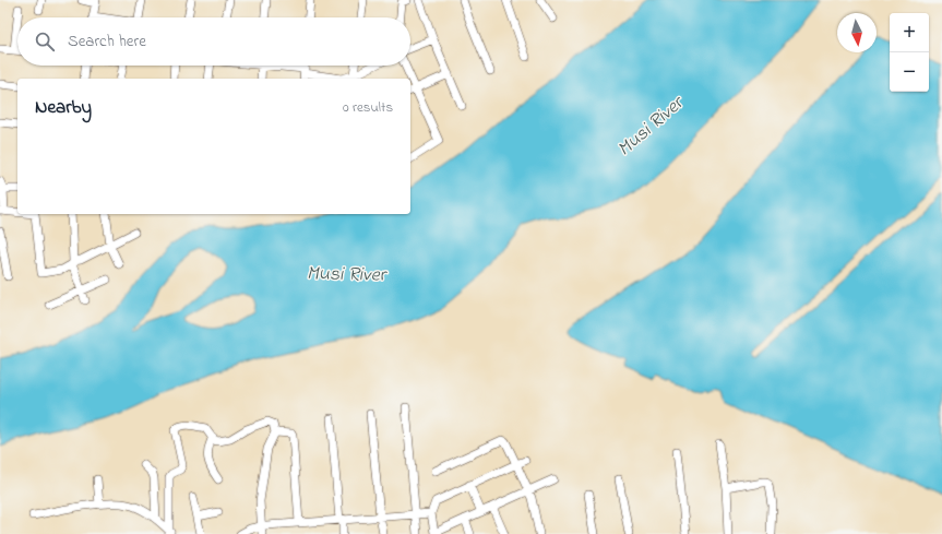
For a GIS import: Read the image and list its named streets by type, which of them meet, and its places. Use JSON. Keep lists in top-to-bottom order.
{
  "water": ["Musi River"],
  "north": "bottom",
  "page": {
    "map_buttons": ["+", "−"],
    "search": "Search here",
    "heading": ["Nearby", "0 results"]
  }
}
